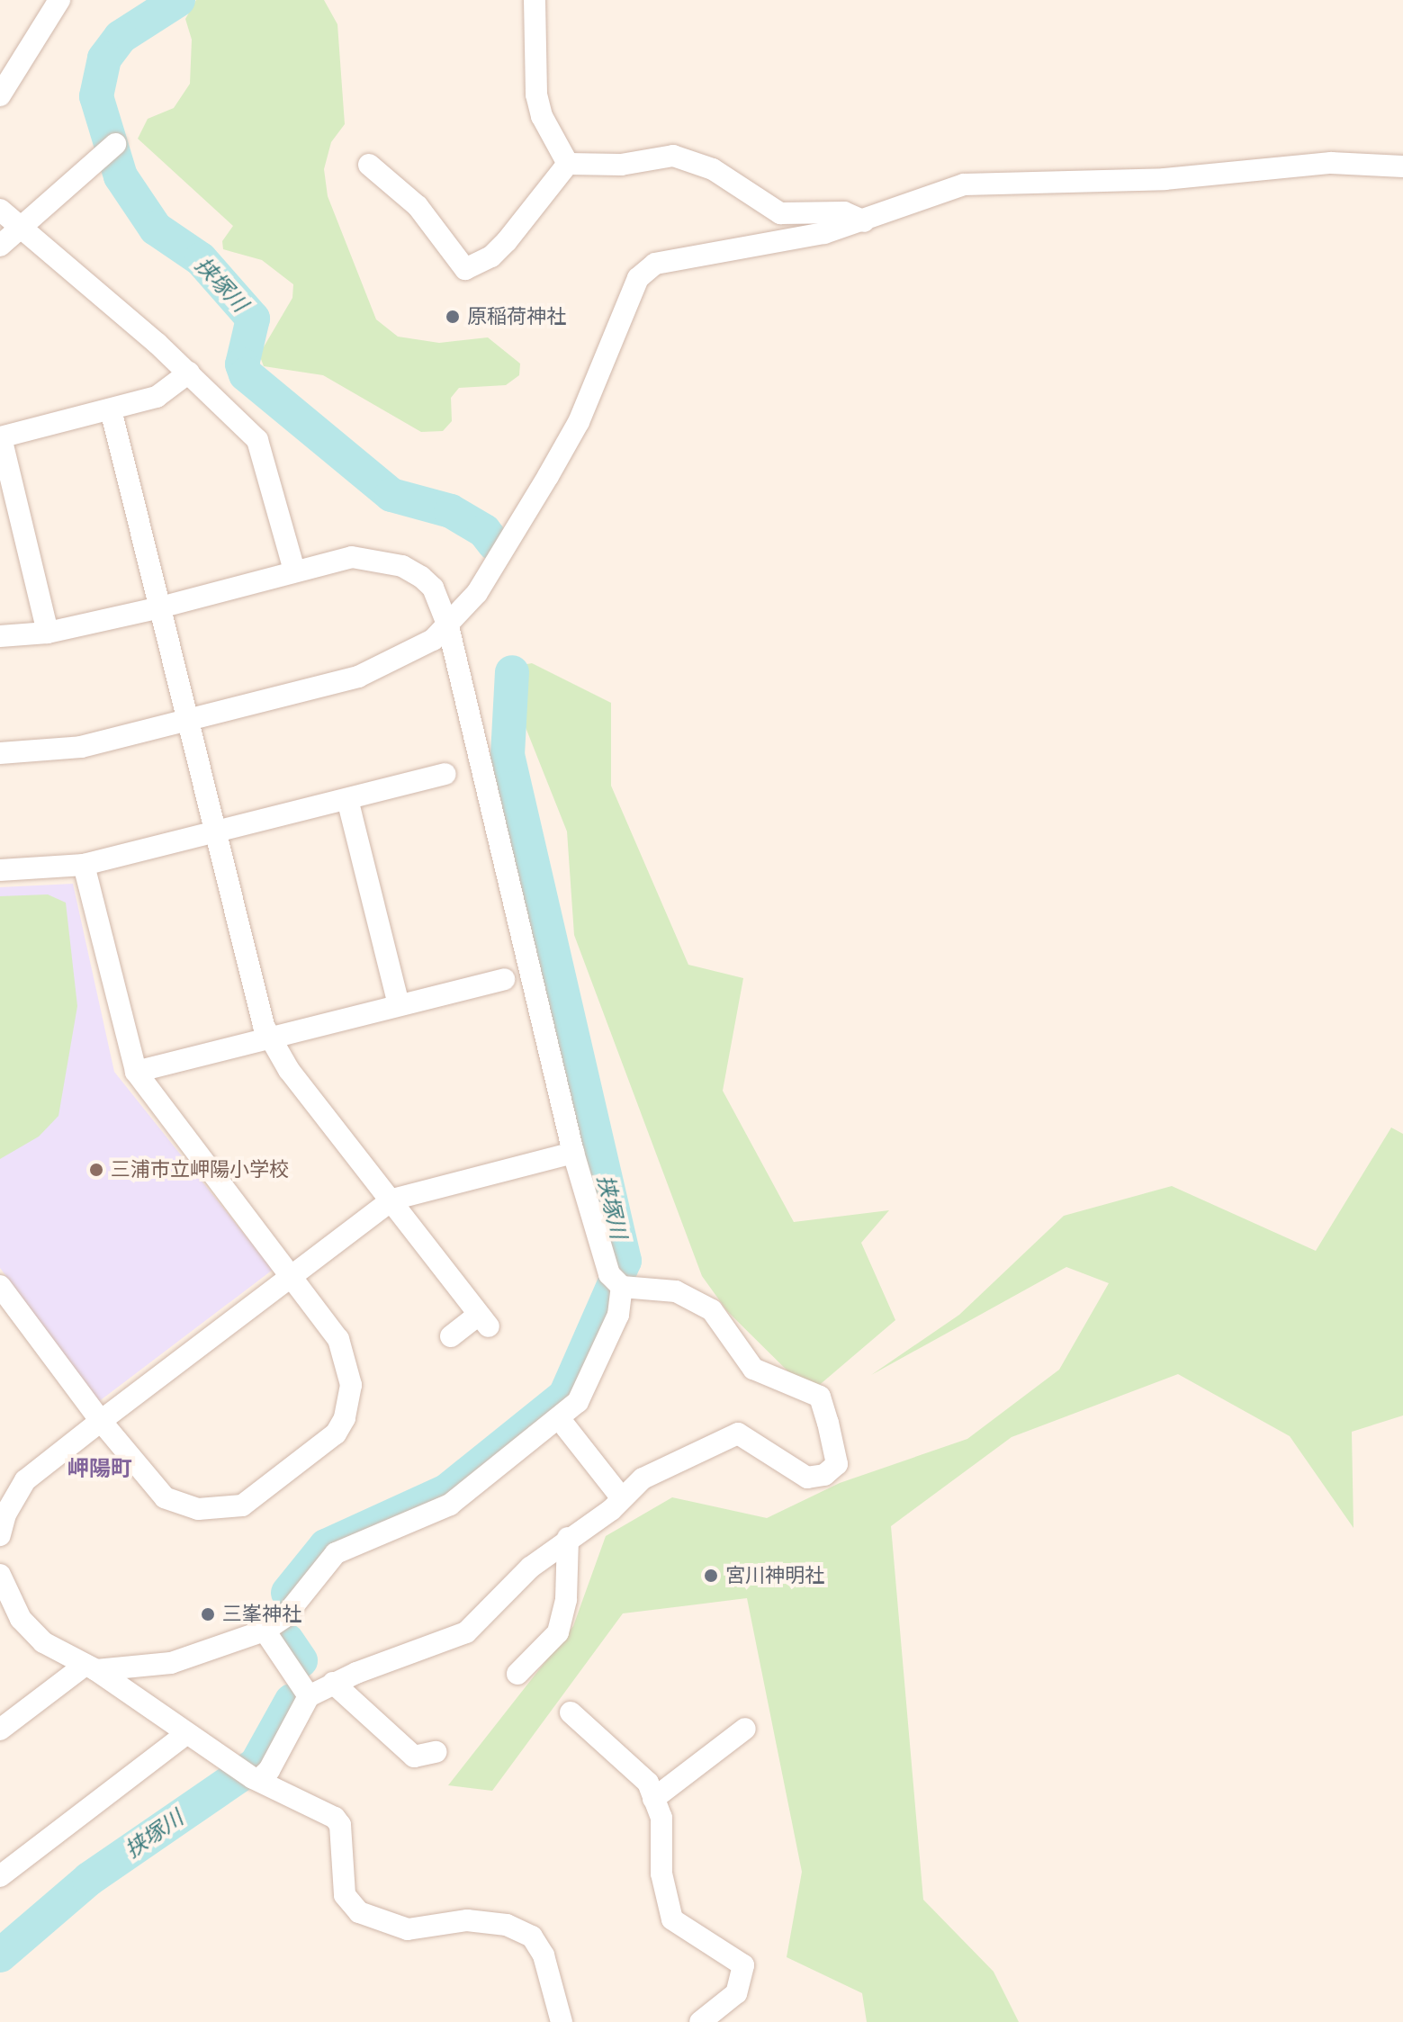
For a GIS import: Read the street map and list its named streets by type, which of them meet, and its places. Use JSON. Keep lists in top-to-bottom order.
{
  "districts": ["岬陽町"],
  "water": ["挟塚川"],
  "places": [
    "原稲荷神社",
    "三浦市立岬陽小学校",
    "宮川神明社",
    "三峯神社"
  ]
}
